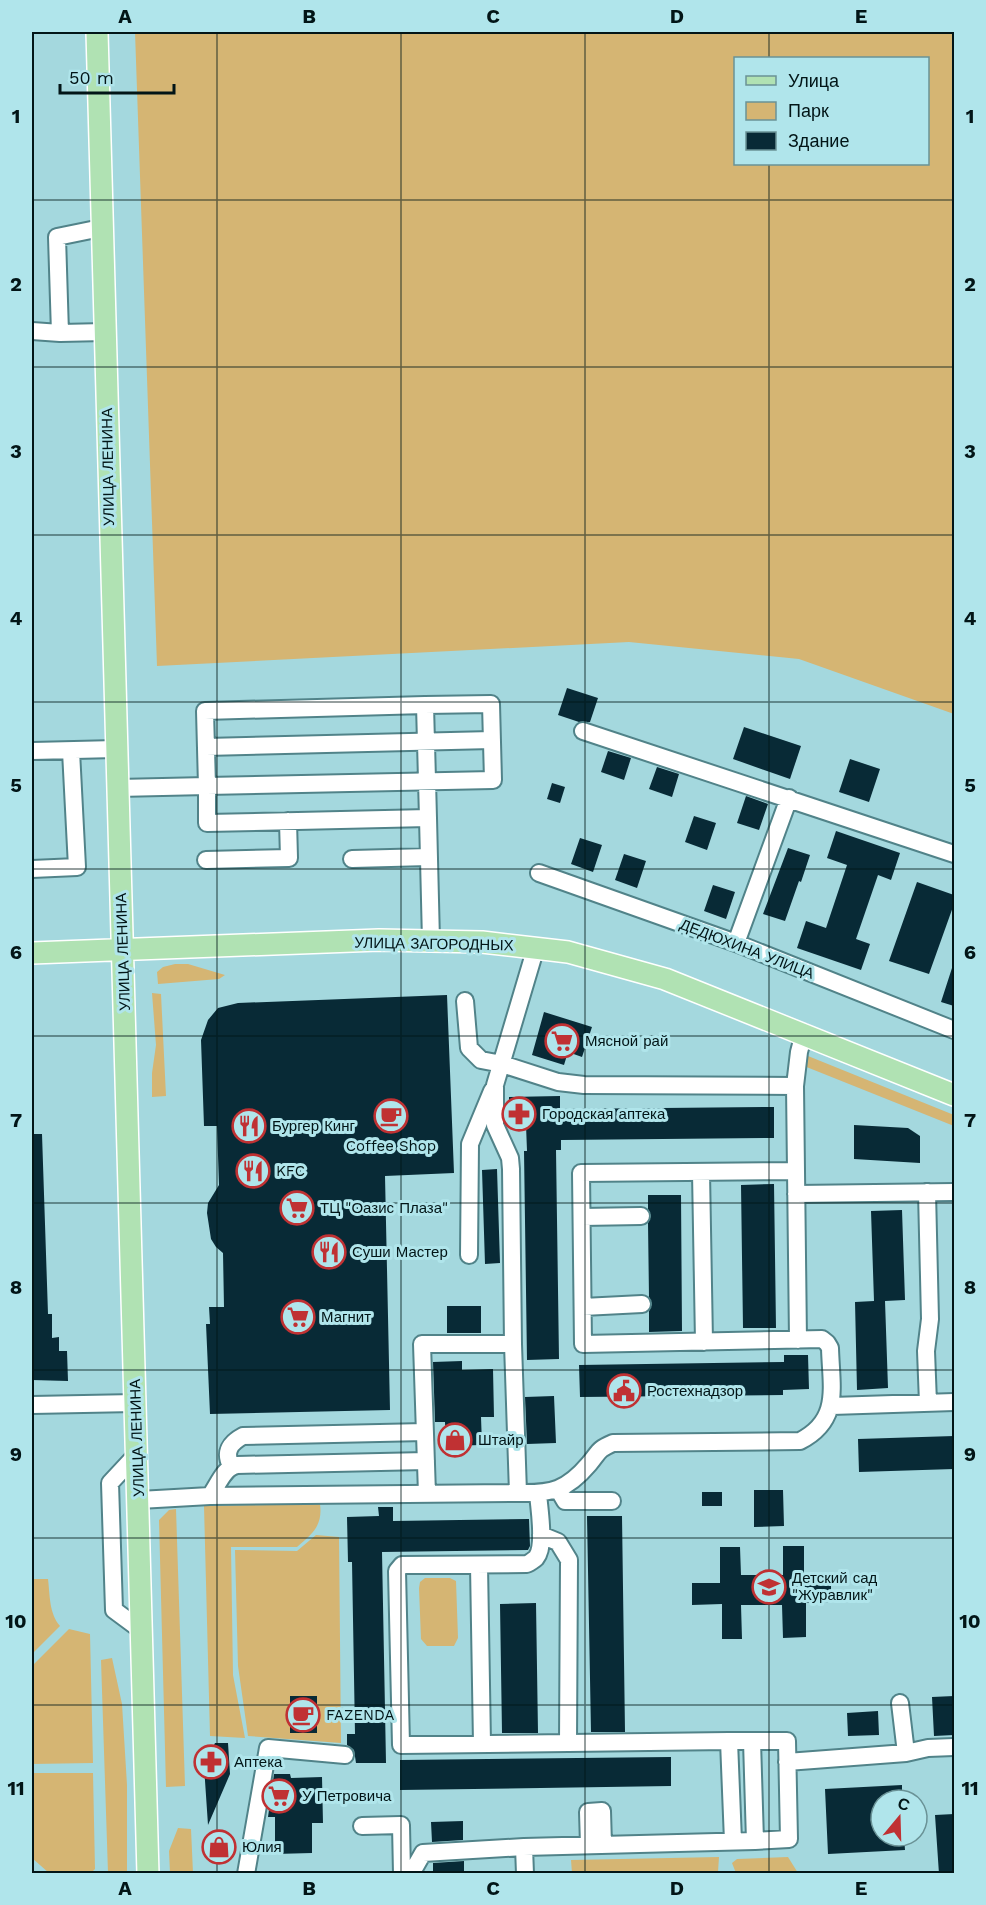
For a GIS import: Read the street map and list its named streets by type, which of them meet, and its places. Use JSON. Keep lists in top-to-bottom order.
{
  "streets": {
    "main road": ["УЛИЦА ЛЕНИНА", "УЛИЦА ЗАГОРОДНЫХ"],
    "lane": ["ДЕДЮХИНА УЛИЦА"]
  },
  "crossings": [
    ["УЛИЦА ЛЕНИНА", "УЛИЦА ЗАГОРОДНЫХ"]
  ],
  "places": {
    "supermarket": [
      "Мясной рай",
      "ТЦ \"Оазис Плаза\"",
      "Магнит",
      "У Петровича"
    ],
    "pharmacy": ["Городская аптека", "Аптека"],
    "cafe": ["Coffee Shop", "FAZENDA"],
    "restaurant": ["Бургер Кинг", "KFC", "Суши Мастер"],
    "public building": ["Ростехнадзор"],
    "shop": ["Штайр", "Юлия"],
    "school or university": ["Детский сад \"Журавлик\""]
  },
  "legend": ["Улица", "Парк", "Здание"],
  "scale_bar": "50 m",
  "north": "top",
  "grid": {
    "columns": [
      "A",
      "B",
      "C",
      "D",
      "E"
    ],
    "rows": [
      "1",
      "2",
      "3",
      "4",
      "5",
      "6",
      "7",
      "8",
      "9",
      "10",
      "11"
    ]
  }
}
